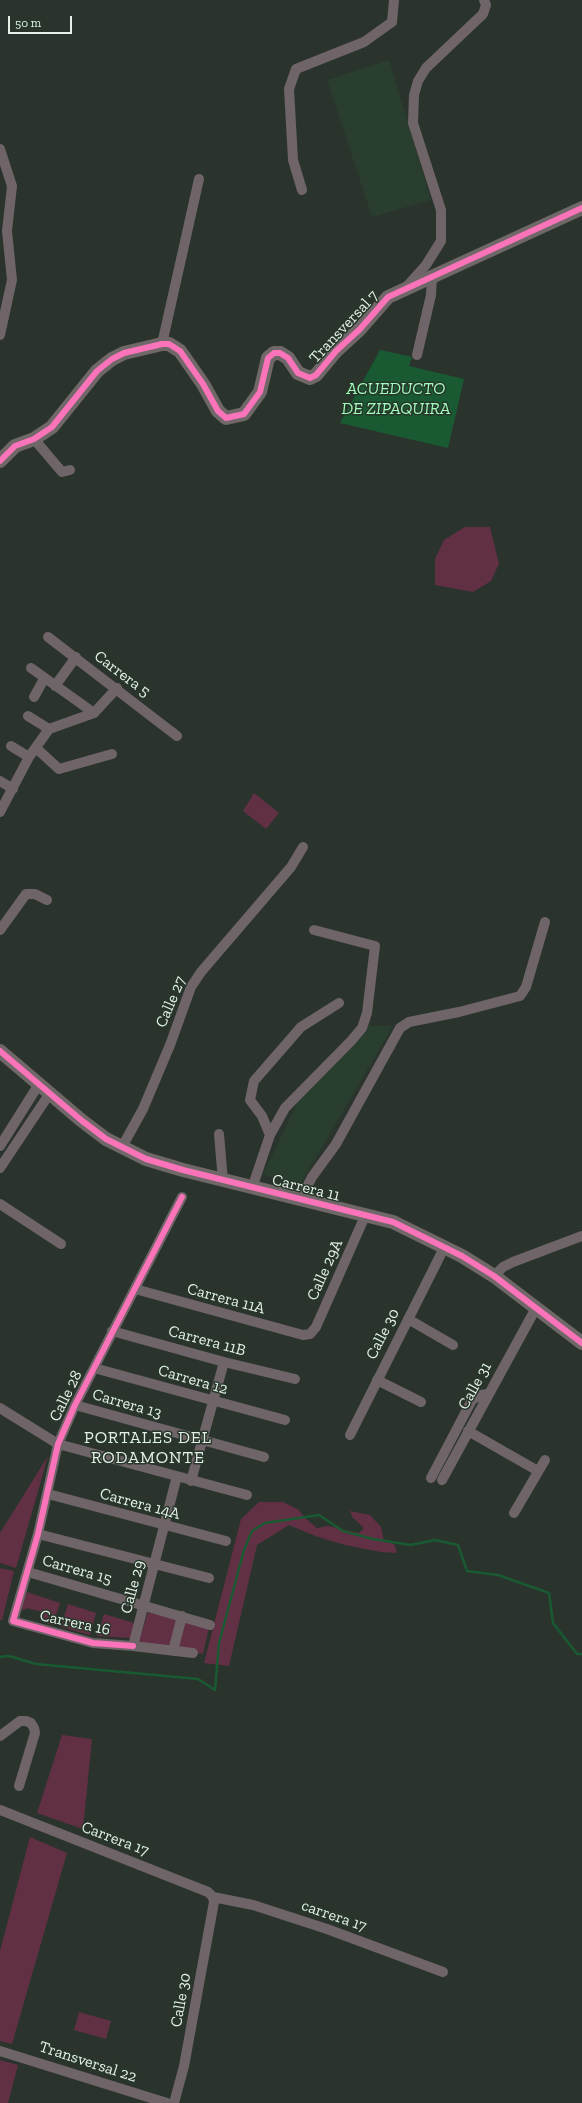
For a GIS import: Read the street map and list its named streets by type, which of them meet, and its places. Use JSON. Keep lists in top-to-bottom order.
{
  "streets": {
    "street": [
      "Transversal 7",
      "Carrera 5",
      "Calle 27",
      "Carrera 11",
      "Calle 29A",
      "Carrera 11A",
      "Calle 30",
      "Carrera 11B",
      "Carrera 12",
      "Calle 31",
      "Calle 28",
      "Carrera 13",
      "Carrera 14A",
      "Carrera 15",
      "Calle 29",
      "Carrera 16",
      "Carrera 17",
      "carrera 17",
      "Transversal 22"
    ]
  },
  "crossings": [
    ["Calle 27", "Carrera 11"],
    ["Carrera 11", "Calle 29A"],
    ["Carrera 11", "Calle 30"],
    ["Carrera 11", "Calle 31"],
    ["Calle 29A", "Carrera 11A"],
    ["Carrera 11A", "Calle 28"],
    ["Calle 30", "Carrera 17"],
    ["Calle 30", "carrera 17"],
    ["Carrera 11B", "Calle 28"],
    ["Carrera 12", "Calle 28"],
    ["Calle 28", "Carrera 13"],
    ["Calle 28", "Carrera 14A"],
    ["Calle 28", "Carrera 15"],
    ["Calle 28", "Carrera 16"],
    ["Carrera 14A", "Calle 29"],
    ["Carrera 15", "Calle 29"],
    ["Calle 29", "Carrera 16"],
    ["Carrera 17", "carrera 17"]
  ],
  "districts": ["PORTALES DEL RODAMONTE"],
  "water": ["ACUEDUCTO DE ZIPAQUIRA"],
  "scale_bar": "50 m"
}
